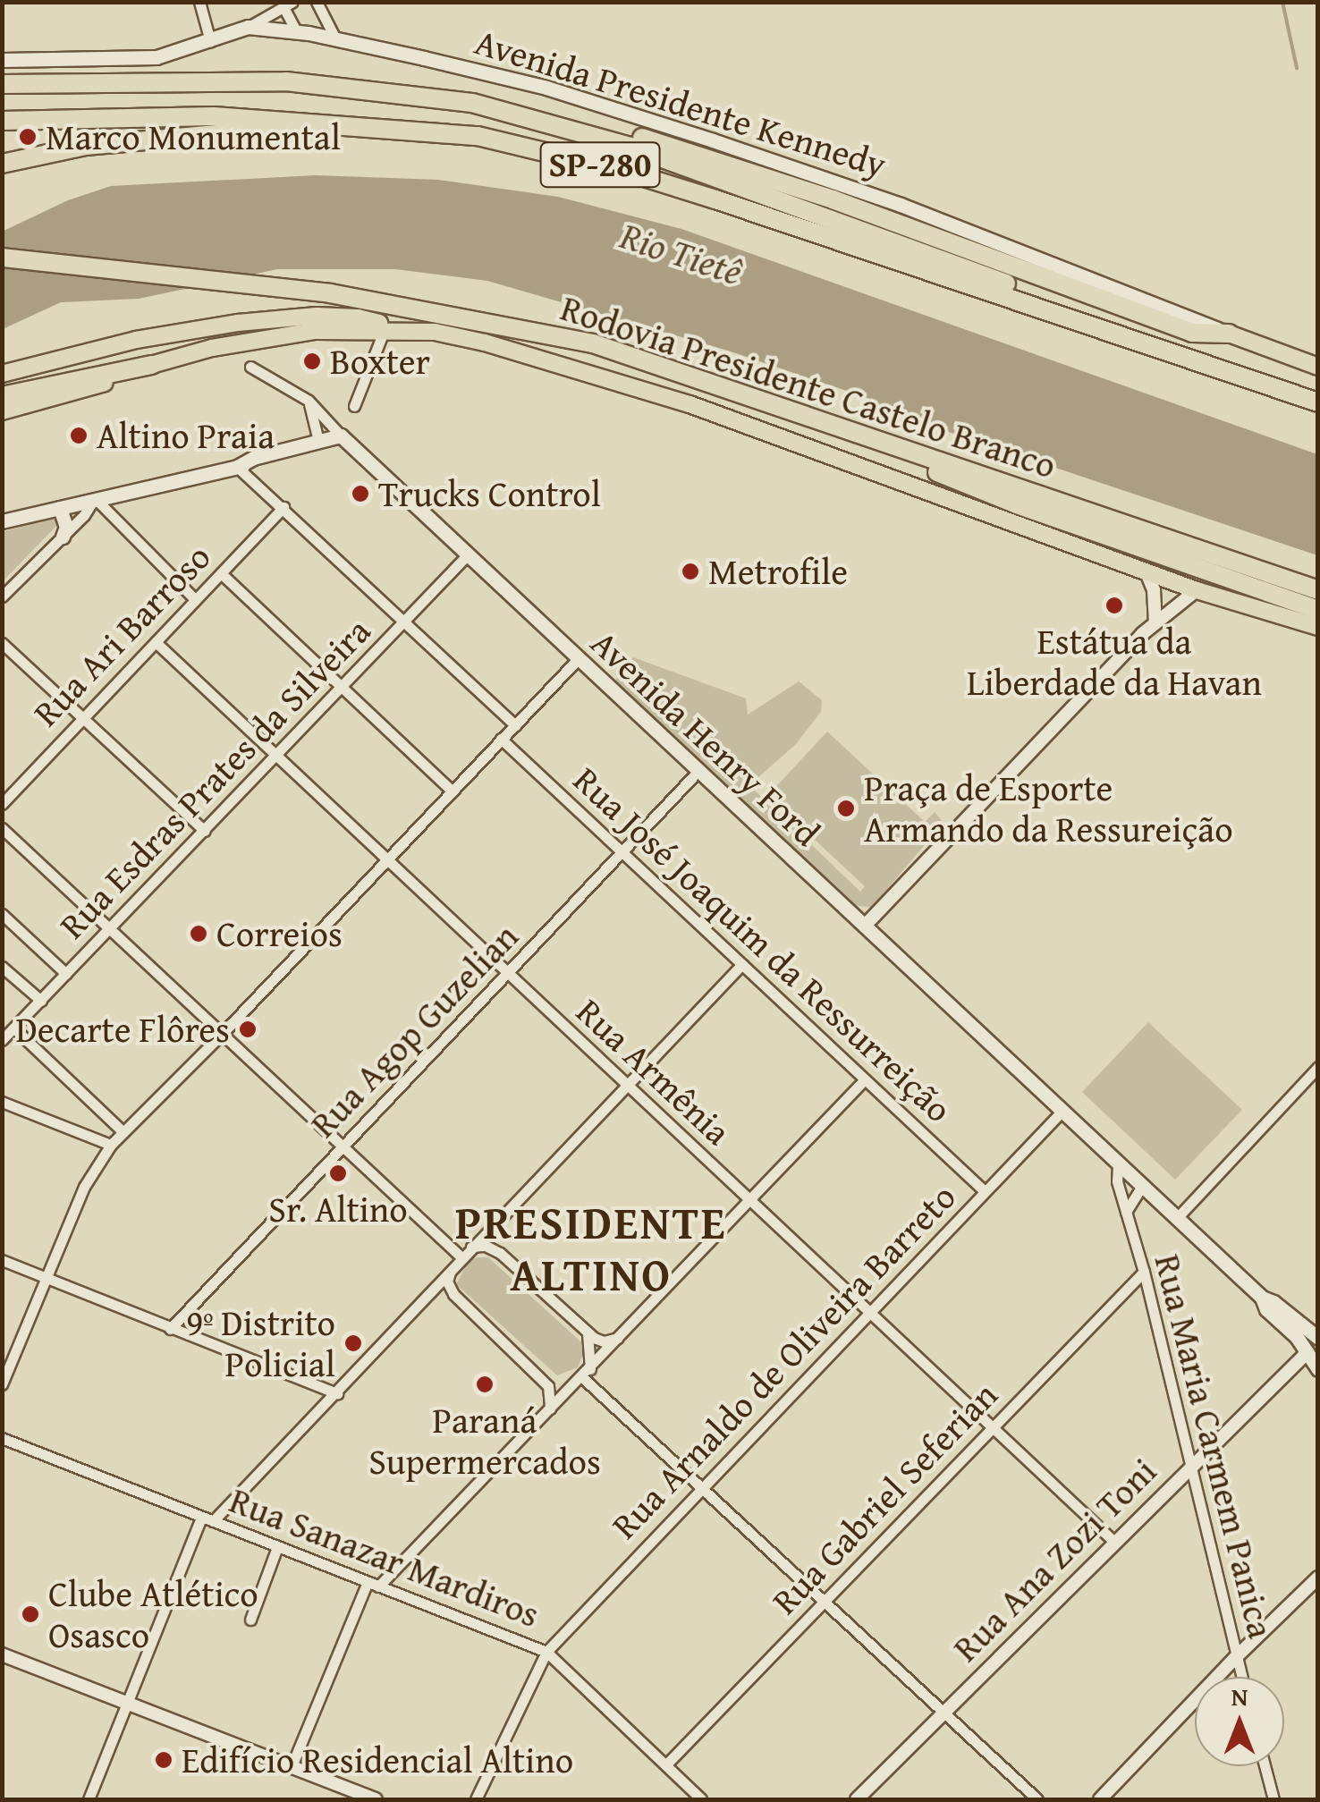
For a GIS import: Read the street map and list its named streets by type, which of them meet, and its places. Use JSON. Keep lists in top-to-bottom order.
{
  "streets": {
    "highway": ["SP-280", "Rodovia Presidente Castelo Branco"],
    "main road": ["Avenida Presidente Kennedy", "Avenida Henry Ford"],
    "street": [
      "Rua Ari Barroso",
      "Rua Esdras Prates da Silveira",
      "Rua José Joaquim da Ressurreição",
      "Rua Agop Guzelian",
      "Rua Armênia",
      "Rua Arnaldo de Oliveira Barreto",
      "Rua Maria Carmem Panica",
      "Rua Gabriel Seferian",
      "Rua Sanazar Mardiros",
      "Rua Ana Zozi Toni"
    ]
  },
  "crossings": [
    ["Rua Ari Barroso", "Rua Armênia"],
    ["Avenida Henry Ford", "Rua Esdras Prates da Silveira"],
    ["Avenida Henry Ford", "Rua Agop Guzelian"],
    ["Avenida Henry Ford", "Rua Arnaldo de Oliveira Barreto"],
    ["Avenida Henry Ford", "Rua Maria Carmem Panica"],
    ["Avenida Henry Ford", "Rua Ana Zozi Toni"],
    ["Rua Esdras Prates da Silveira", "Rua Armênia"],
    ["Rua José Joaquim da Ressurreição", "Rua Agop Guzelian"],
    ["Rua José Joaquim da Ressurreição", "Rua Arnaldo de Oliveira Barreto"],
    ["Rua Agop Guzelian", "Rua Armênia"],
    ["Rua Armênia", "Rua Arnaldo de Oliveira Barreto"],
    ["Rua Armênia", "Rua Gabriel Seferian"],
    ["Rua Armênia", "Rua Ana Zozi Toni"],
    ["Rua Arnaldo de Oliveira Barreto", "Rua Sanazar Mardiros"],
    ["Rua Maria Carmem Panica", "Rua Gabriel Seferian"],
    ["Rua Maria Carmem Panica", "Rua Ana Zozi Toni"],
    ["Rua Gabriel Seferian", "Rua Sanazar Mardiros"]
  ],
  "districts": ["PRESIDENTE ALTINO"],
  "water": ["Rio Tietê"],
  "places": [
    "Marco Monumental",
    "Boxter",
    "Altino Praia",
    "Trucks Control",
    "Metrofile",
    "Estátua da Liberdade da Havan",
    "Praça de Esporte Armando da Ressureição",
    "Correios",
    "Decarte Flôres",
    "Sr. Altino",
    "9º Distrito Policial",
    "Paraná Supermercados",
    "Clube Atlético Osasco",
    "Edifício Residencial Altino"
  ],
  "north": "top"
}
